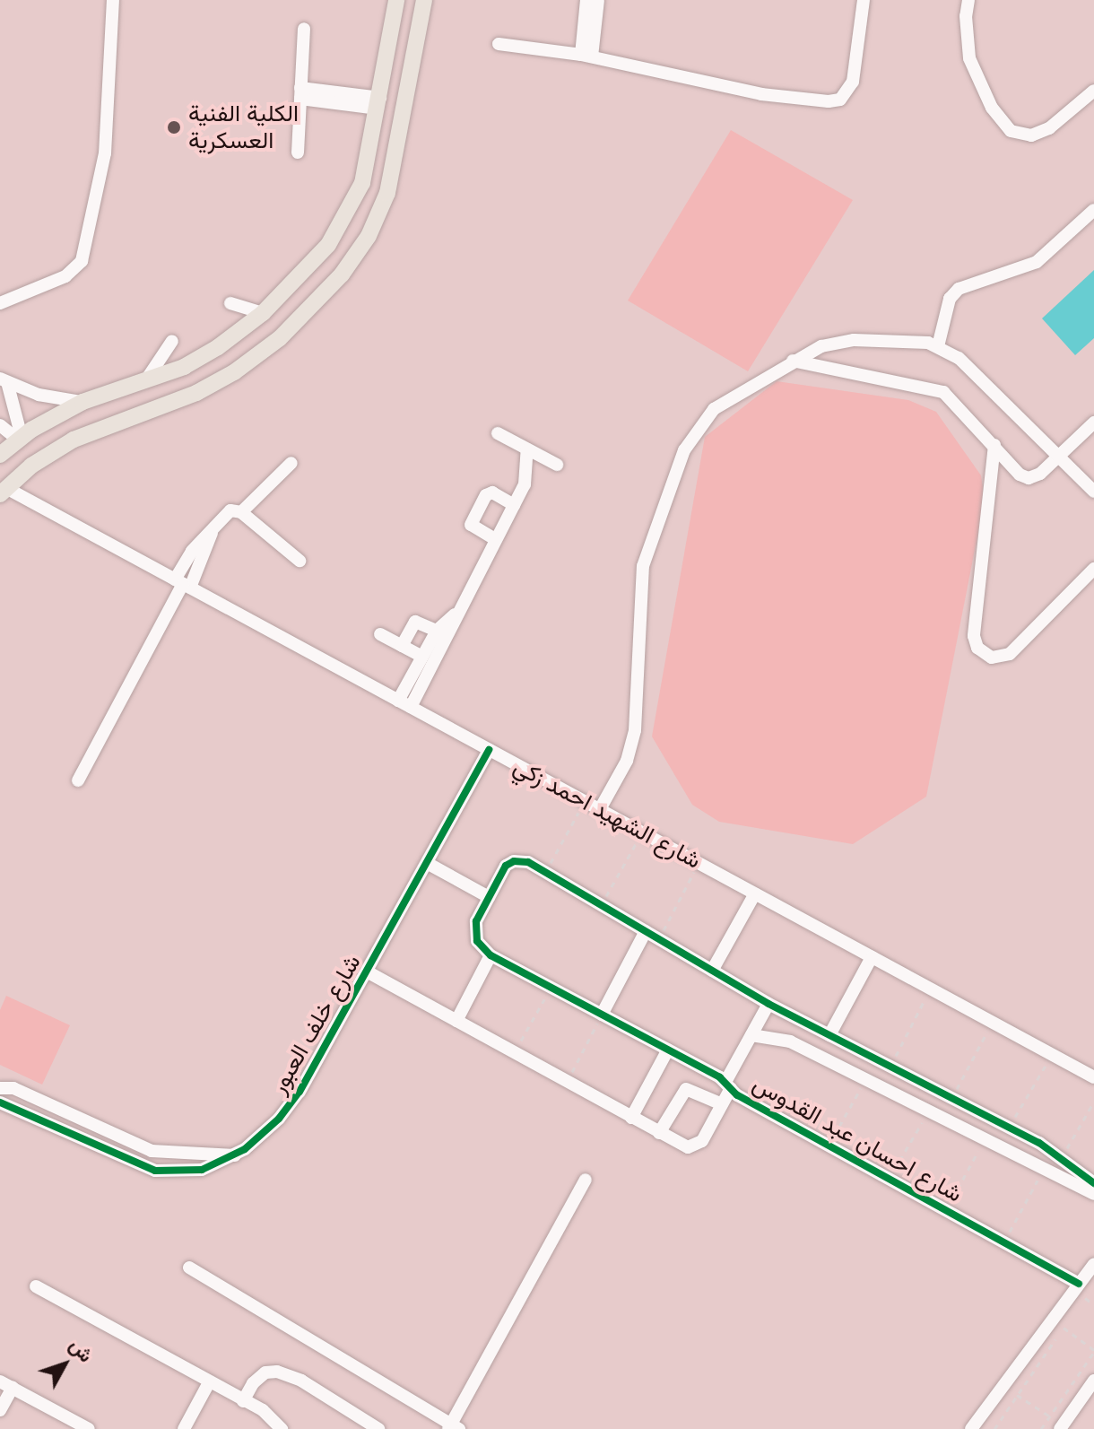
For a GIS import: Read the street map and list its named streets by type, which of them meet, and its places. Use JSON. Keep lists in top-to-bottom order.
{
  "streets": {
    "street": ["شارع الشهيد احمد زكي", "شارع خلف العبور", "شارع احسان عبد القدوس"]
  },
  "crossings": [
    ["شارع الشهيد احمد زكي", "شارع خلف العبور"]
  ],
  "places": ["الكلية الفنية العسكرية"],
  "north": "top right"
}
